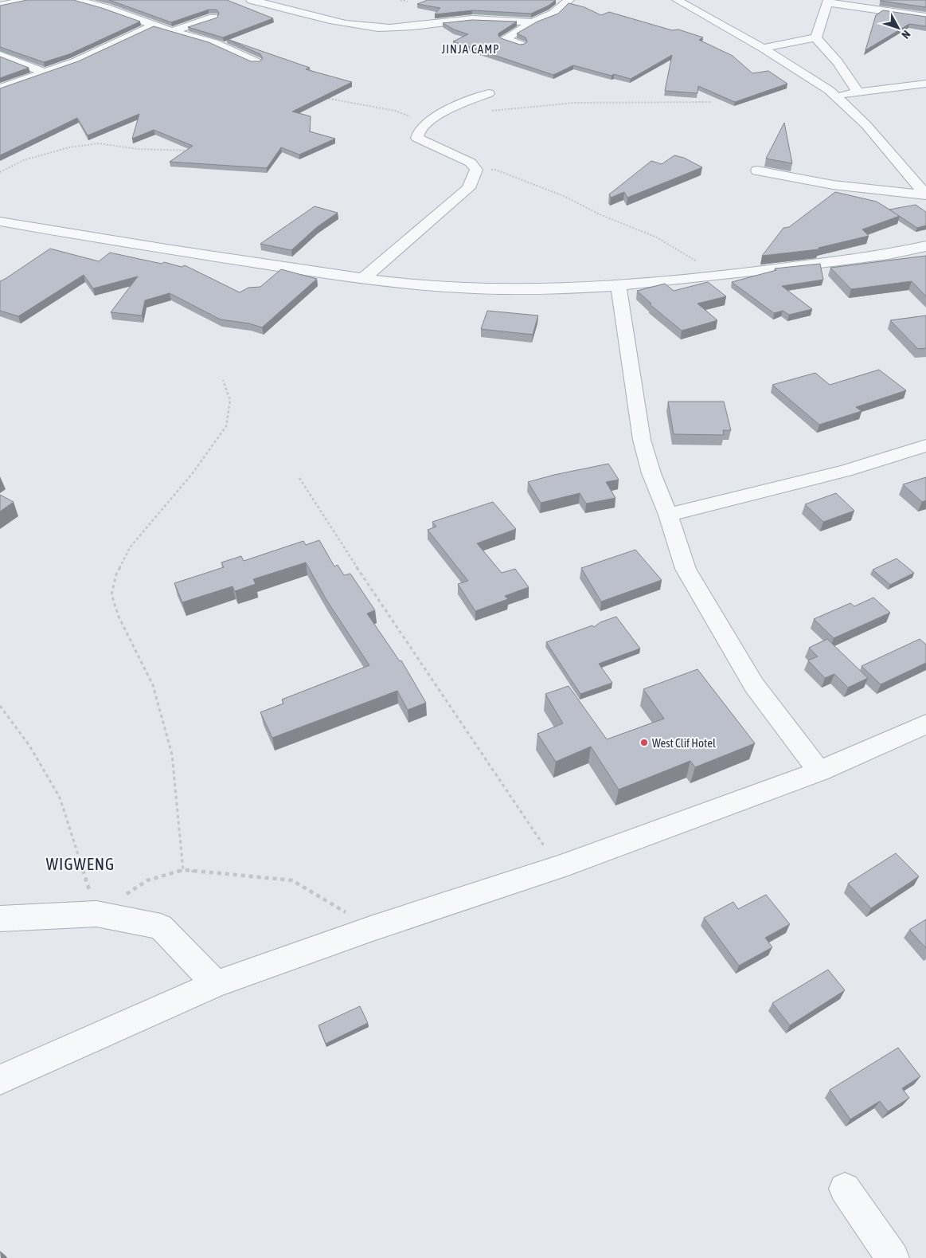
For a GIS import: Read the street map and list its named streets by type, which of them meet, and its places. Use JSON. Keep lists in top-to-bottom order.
{
  "districts": ["JINJA CAMP", "WIGWENG"],
  "places": ["West Clif Hotel"],
  "north": "bottom right"
}
